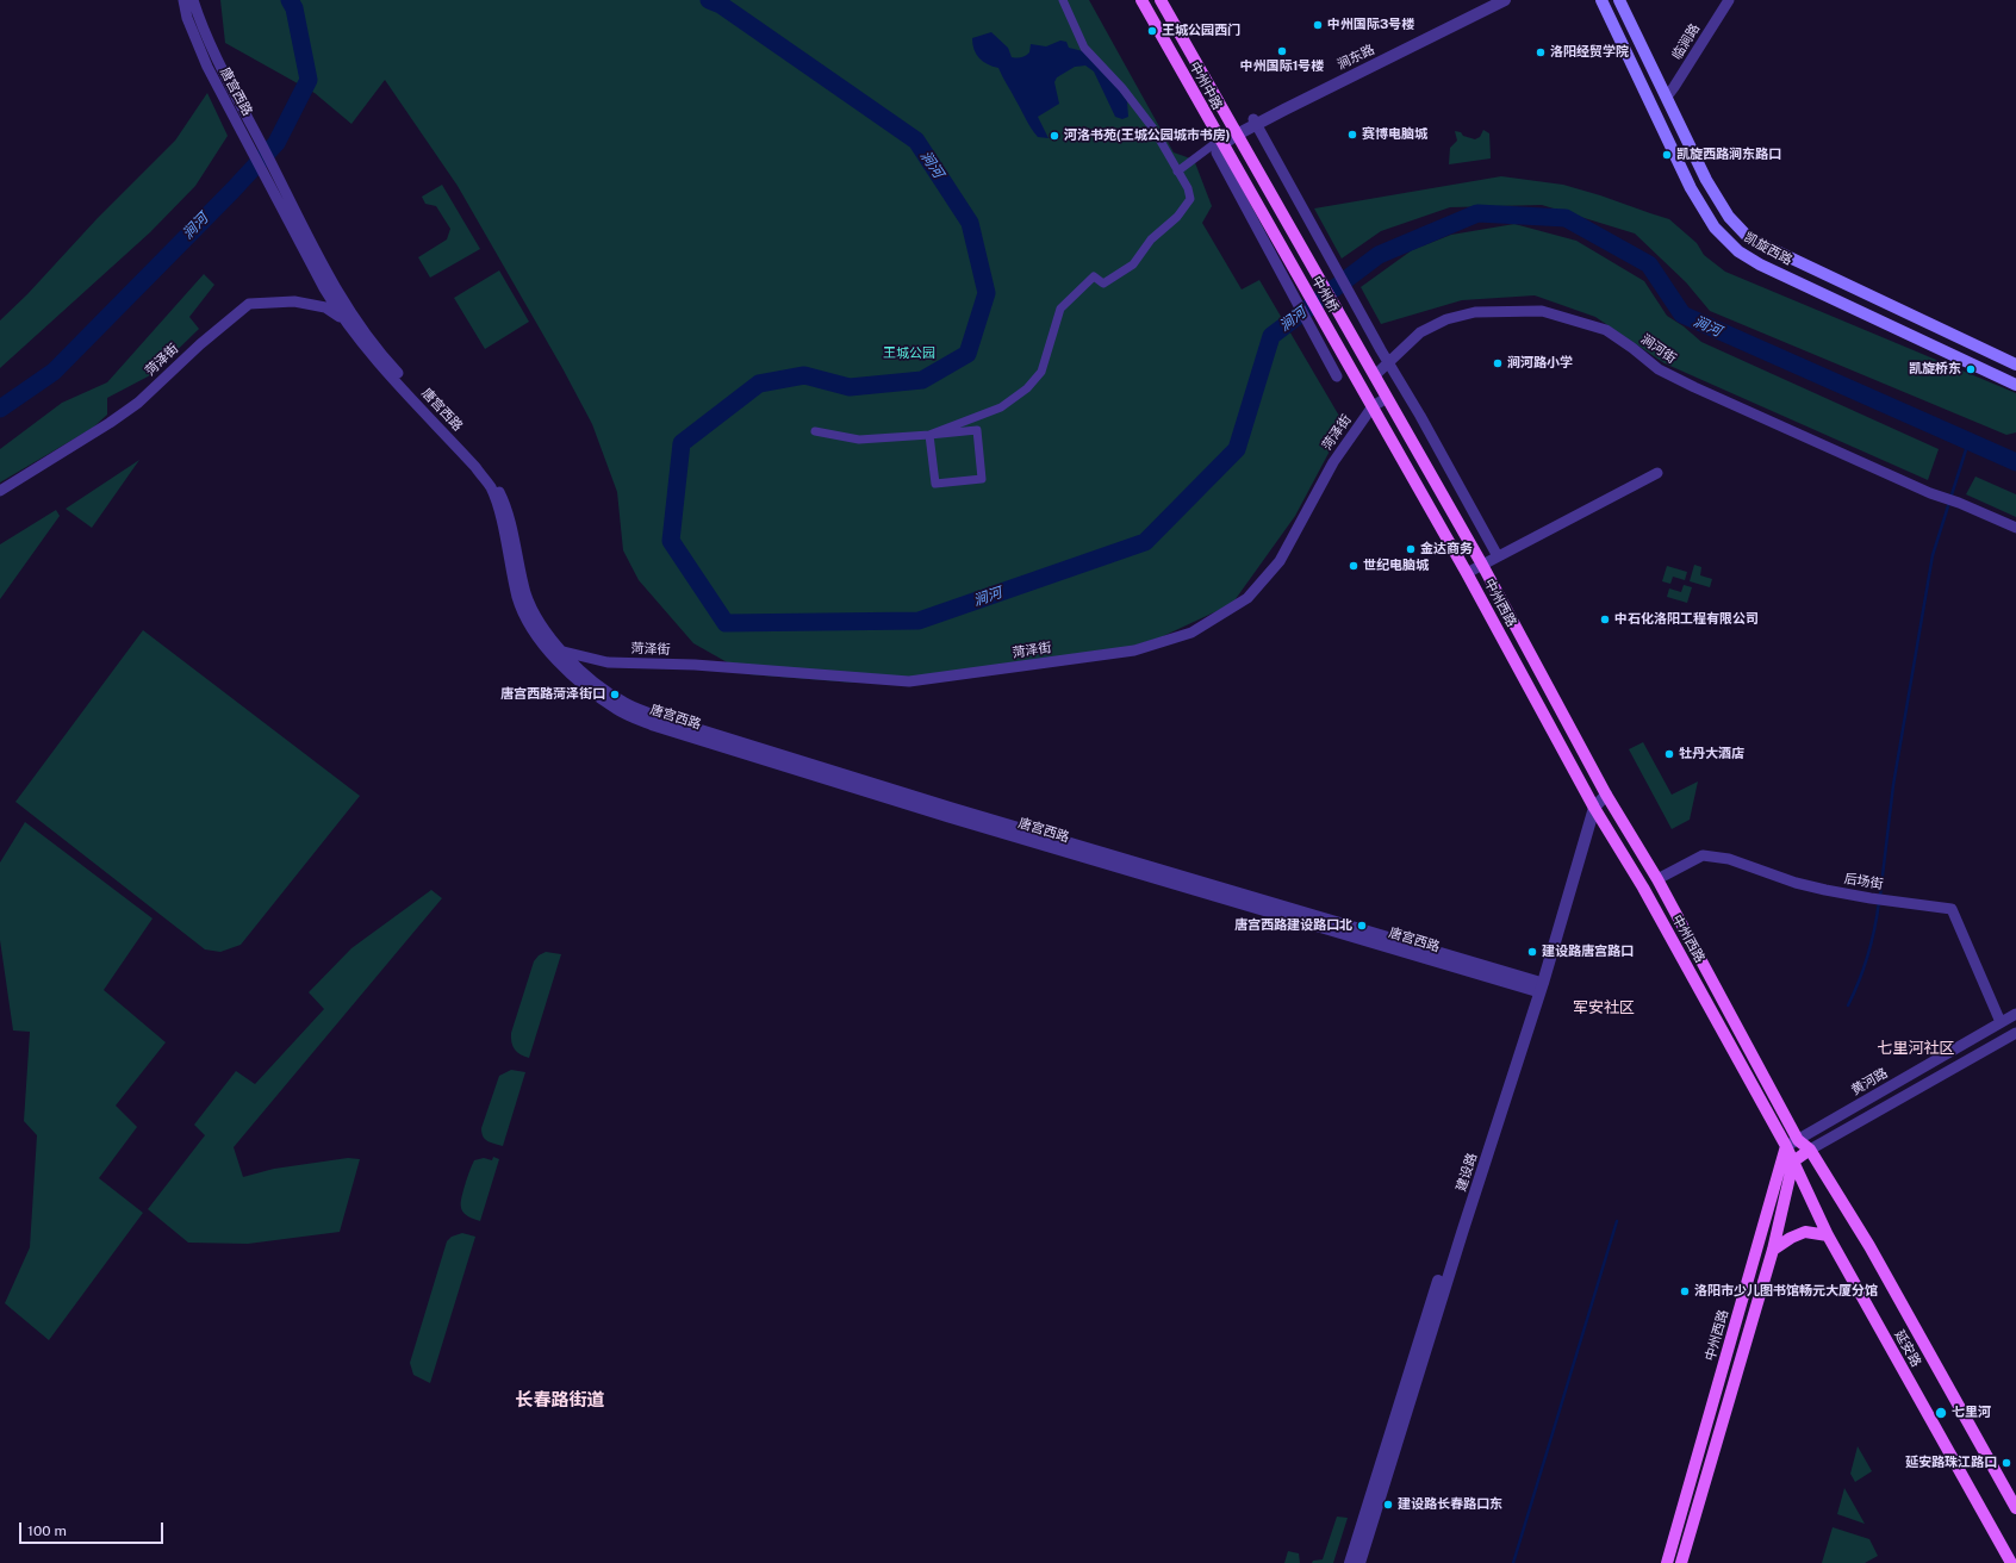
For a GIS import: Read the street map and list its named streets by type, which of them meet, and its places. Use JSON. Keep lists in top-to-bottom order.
{
  "streets": {
    "main road": [
      "中州中路",
      "凯旋西路",
      "中州桥",
      "中州西路",
      "延安路"
    ],
    "street": [
      "临涧路",
      "涧东路",
      "唐宫西路",
      "涧河街",
      "菏泽街",
      "后场街",
      "黄河路",
      "建设路"
    ]
  },
  "crossings": [
    ["临涧路", "凯旋西路"],
    ["涧东路", "中州中路"],
    ["中州中路", "中州桥"],
    ["唐宫西路", "菏泽街"],
    ["唐宫西路", "建设路"],
    ["中州桥", "中州西路"],
    ["涧河街", "中州西路"],
    ["菏泽街", "中州西路"],
    ["中州西路", "后场街"],
    ["中州西路", "黄河路"],
    ["中州西路", "建设路"],
    ["中州西路", "延安路"],
    ["后场街", "黄河路"],
    ["黄河路", "延安路"]
  ],
  "districts": ["军安社区", "七里河社区", "长春路街道"],
  "water": ["涧河"],
  "parks": ["王城公园"],
  "places": [
    "中州国际3号楼",
    "王城公园西门",
    "中州国际1号楼",
    "洛阳经贸学院",
    "赛博电脑城",
    "河洛书苑(王城公园城市书房)",
    "凯旋西路涧东路口",
    "涧河路小学",
    "凯旋桥东",
    "金达商务",
    "世纪电脑城",
    "中石化洛阳工程有限公司",
    "唐宫西路菏泽街口",
    "牡丹大酒店",
    "唐宫西路建设路口北",
    "建设路唐宫路口",
    "洛阳市少儿图书馆畅元大厦分馆",
    "七里河",
    "延安路珠江路口",
    "建设路长春路口东"
  ],
  "scale_bar": "100 m"
}
